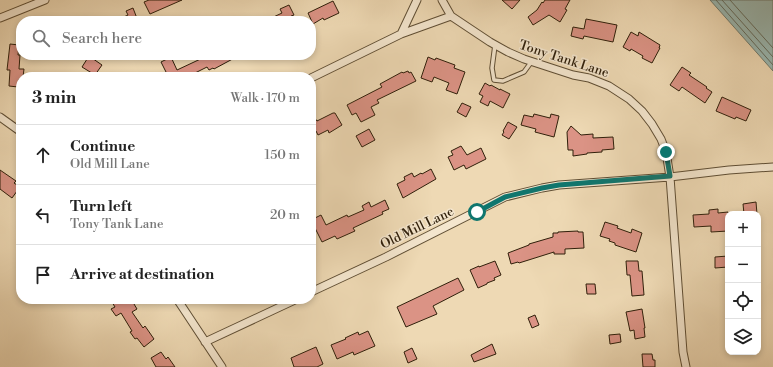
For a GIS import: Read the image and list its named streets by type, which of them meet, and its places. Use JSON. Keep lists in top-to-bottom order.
{
  "streets": {
    "street": ["Tony Tank Lane", "Old Mill Lane"]
  },
  "crossings": [
    ["Tony Tank Lane", "Old Mill Lane"]
  ],
  "page": {
    "search": "Search here",
    "heading": ["3 min", "Walk · 170 m"],
    "list": [
      ["Continue", "Old Mill Lane", "150 m"],
      ["Turn left", "Tony Tank Lane", "20 m"],
      "Arrive at destination"
    ],
    "map_buttons": ["+", "−"]
  }
}
